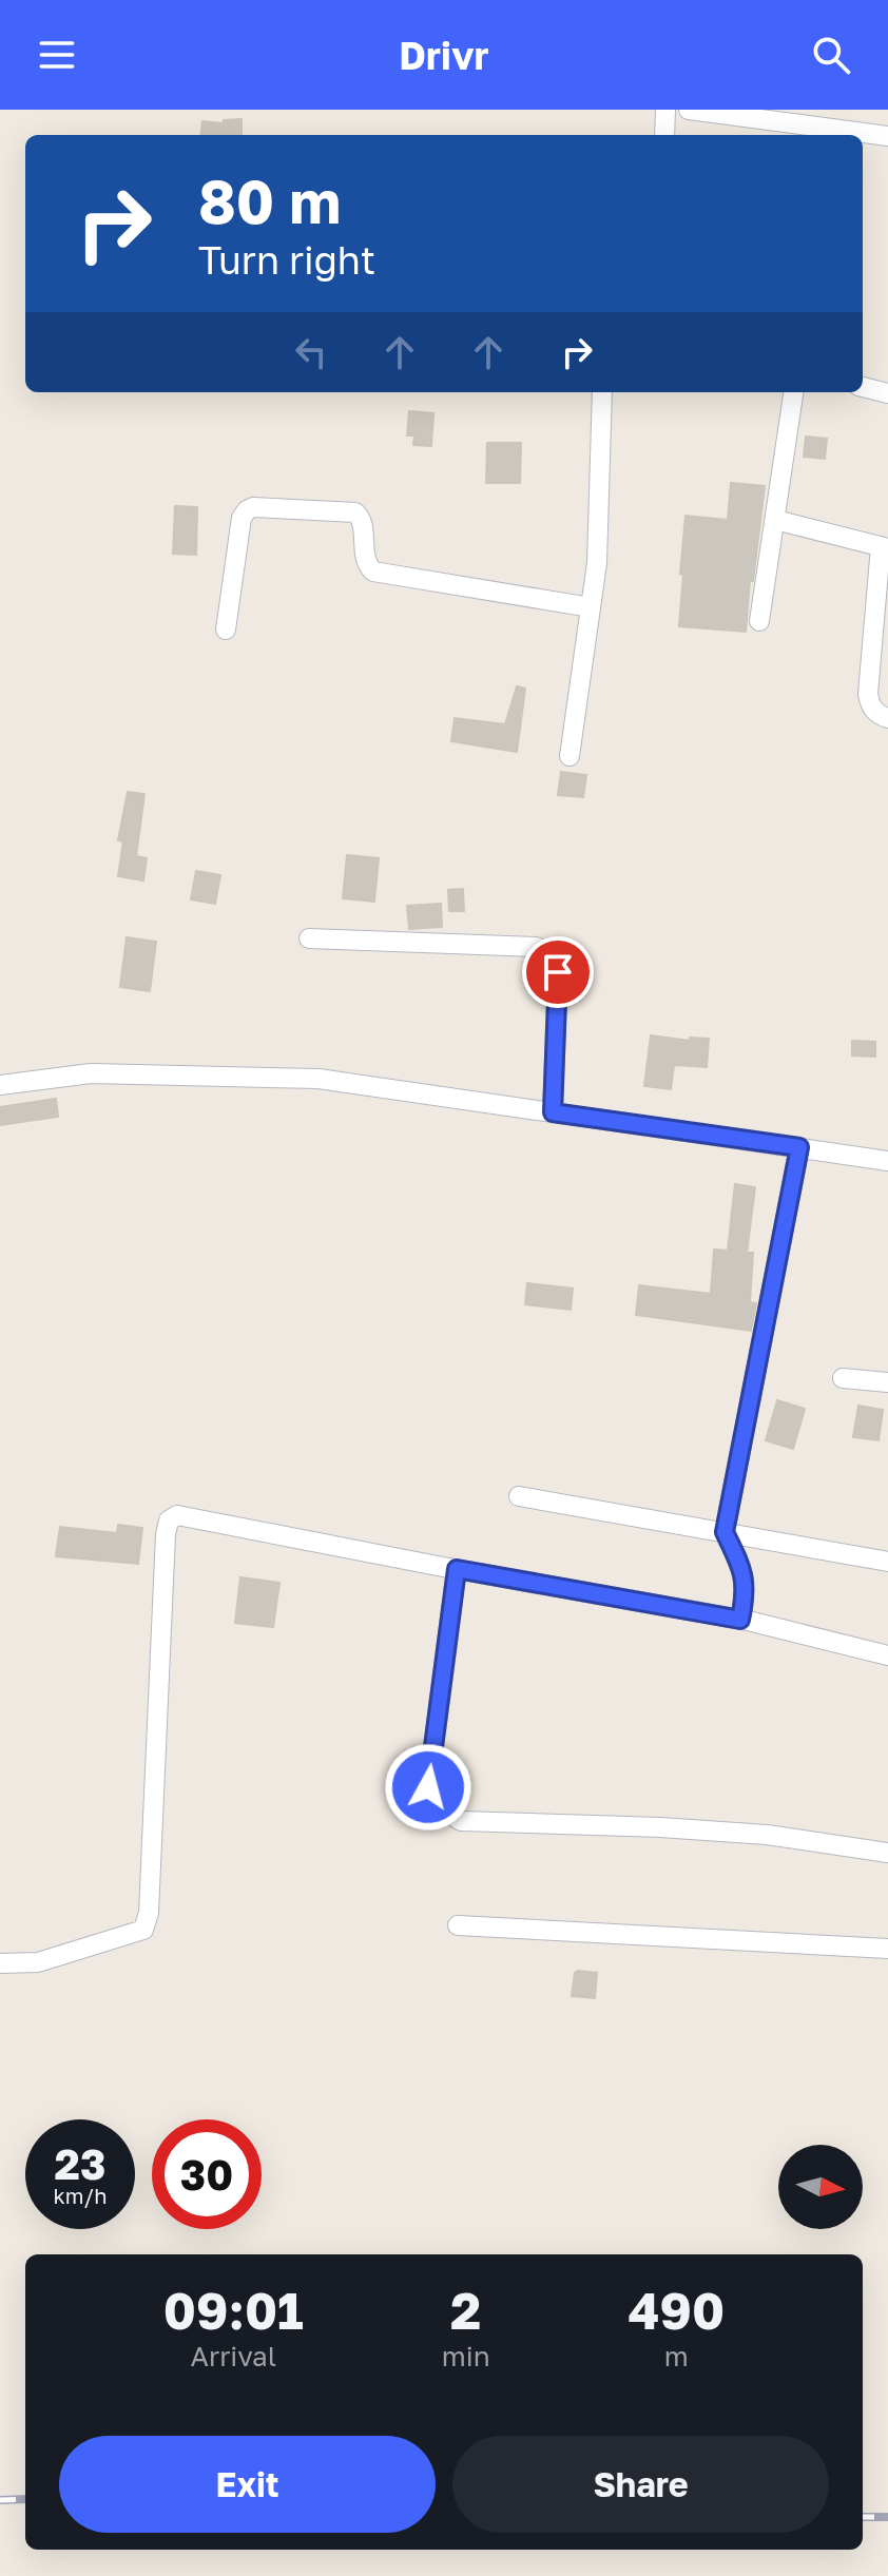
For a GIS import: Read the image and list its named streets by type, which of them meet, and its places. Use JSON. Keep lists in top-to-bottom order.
{
  "north": "right",
  "page": {
    "header": "Drivr",
    "turn": ["80 m", "Turn right"],
    "speed": "23 km/h",
    "limit": "30",
    "eta": [
      "09:01",
      "Arrival",
      "2",
      "min",
      "490",
      "m"
    ],
    "buttons": ["Exit", "Share"]
  }
}
